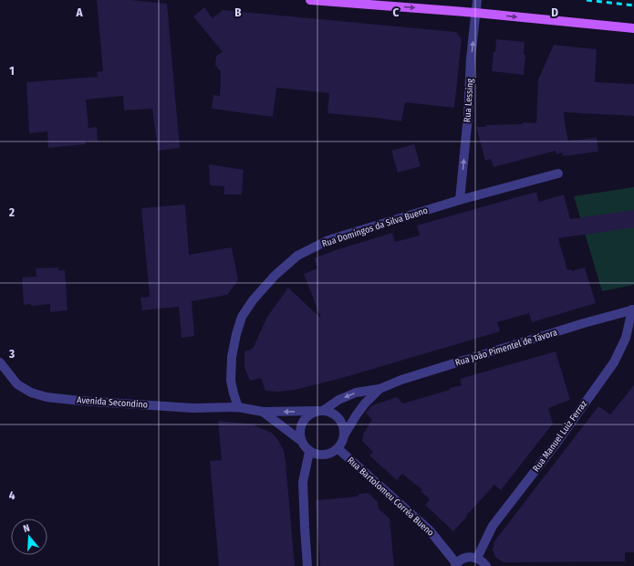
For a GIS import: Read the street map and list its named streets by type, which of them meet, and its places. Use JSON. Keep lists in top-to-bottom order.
{
  "streets": {
    "street": [
      "Rua Lessing",
      "Rua Domingos da Silva Bueno",
      "Rua João Pimentel de Távora",
      "Avenida Secondino",
      "Rua Manuel Luiz Ferraz",
      "Rua Bartolomeu Corrêa Bueno"
    ]
  },
  "crossings": [
    ["Rua Lessing", "Rua Domingos da Silva Bueno"],
    ["Rua Domingos da Silva Bueno", "Avenida Secondino"],
    ["Rua João Pimentel de Távora", "Avenida Secondino"],
    ["Rua João Pimentel de Távora", "Rua Manuel Luiz Ferraz"],
    ["Rua João Pimentel de Távora", "Rua Bartolomeu Corrêa Bueno"],
    ["Avenida Secondino", "Rua Bartolomeu Corrêa Bueno"]
  ],
  "one_way": ["Rua Lessing"],
  "north": "top",
  "grid": {
    "columns": [
      "A",
      "B",
      "C",
      "D"
    ],
    "rows": [
      "1",
      "2",
      "3",
      "4"
    ]
  }
}
